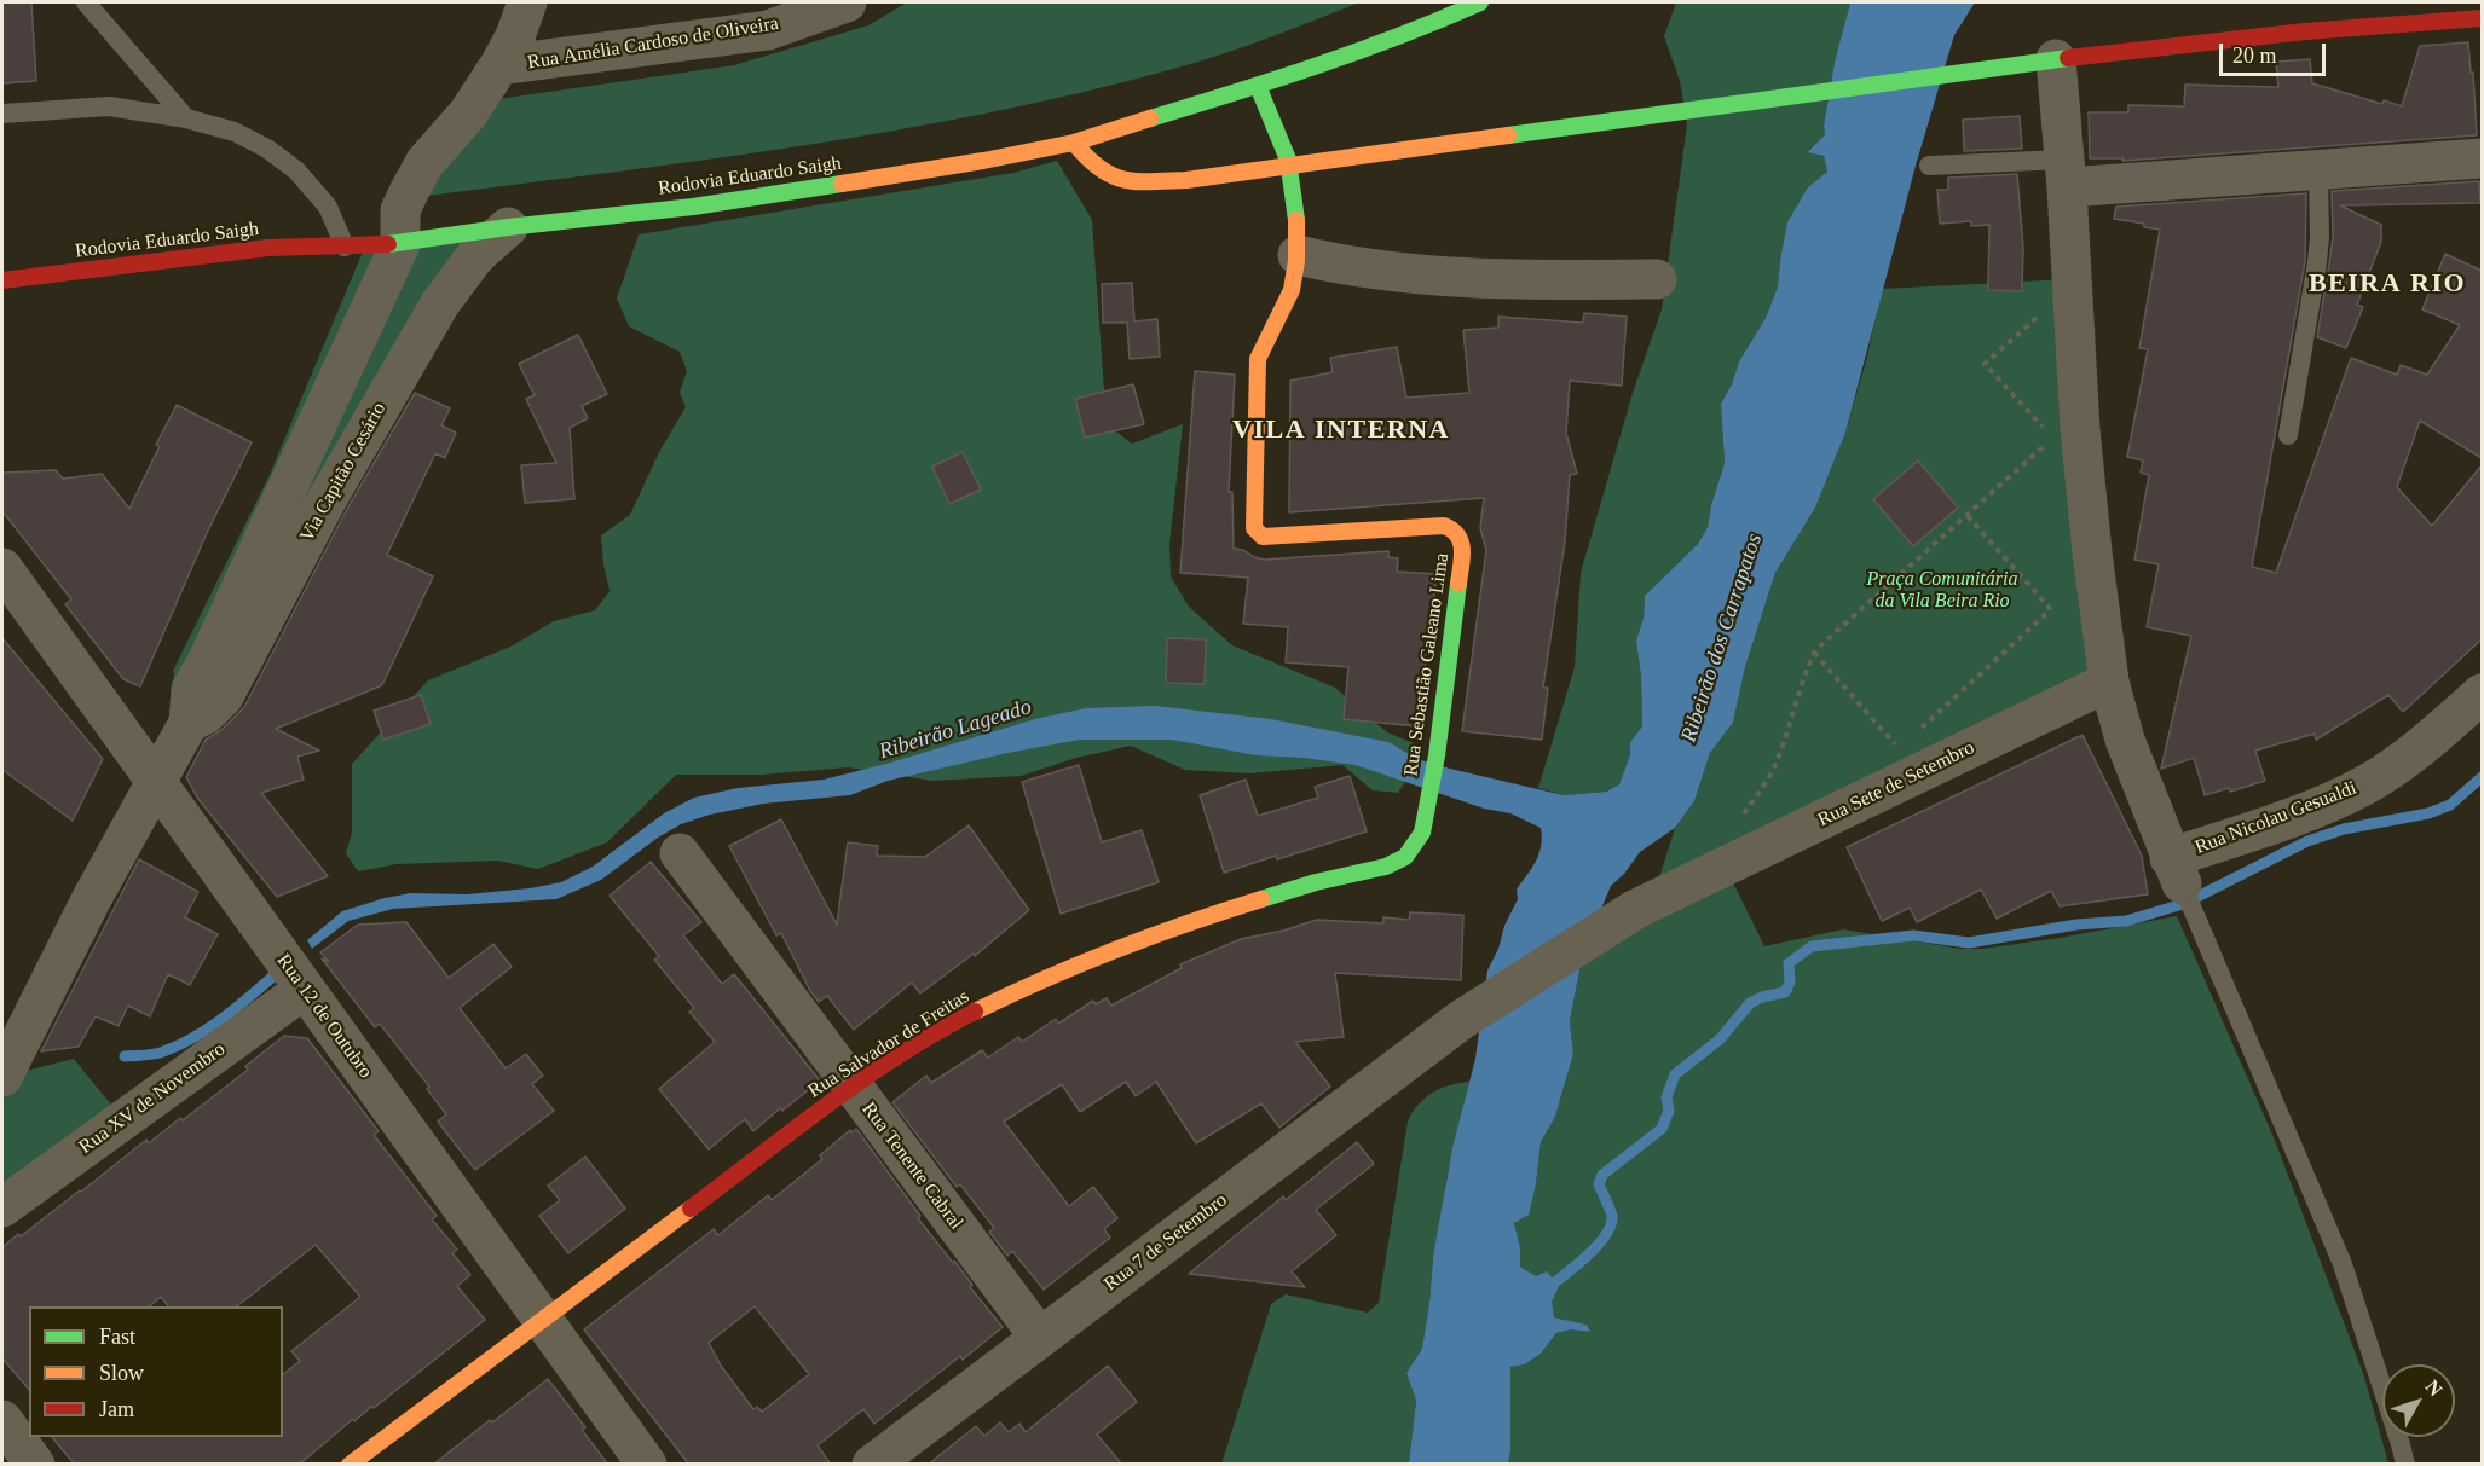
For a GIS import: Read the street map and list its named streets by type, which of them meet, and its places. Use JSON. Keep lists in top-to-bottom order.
{
  "streets": {
    "main road": ["Rodovia Eduardo Saigh", "Rua Sebastião Galeano Lima", "Rua Salvador de Freitas"],
    "street": [
      "Rua Amélia Cardoso de Oliveira",
      "Via Capitão Cesário",
      "Rua Sete de Setembro",
      "Rua Nicolau Gesualdi",
      "Rua 12 de Outubro",
      "Rua XV de Novembro",
      "Rua Tenente Cabral",
      "Rua 7 de Setembro"
    ]
  },
  "crossings": [
    ["Rodovia Eduardo Saigh", "Via Capitão Cesário"],
    ["Rodovia Eduardo Saigh", "Rua Sebastião Galeano Lima"],
    ["Via Capitão Cesário", "Rua 12 de Outubro"],
    ["Rua Sebastião Galeano Lima", "Rua Salvador de Freitas"],
    ["Rua Sete de Setembro", "Rua 7 de Setembro"],
    ["Rua 12 de Outubro", "Rua Salvador de Freitas"],
    ["Rua 12 de Outubro", "Rua XV de Novembro"],
    ["Rua Salvador de Freitas", "Rua Tenente Cabral"],
    ["Rua Tenente Cabral", "Rua 7 de Setembro"]
  ],
  "districts": ["BEIRA RIO", "VILA INTERNA"],
  "water": ["Ribeirão dos Carrapatos", "Ribeirão Lageado"],
  "parks": ["Praça Comunitária da Vila Beira Rio"],
  "legend": ["Fast", "Slow", "Jam"],
  "scale_bar": "20 m",
  "north": "top right"
}
